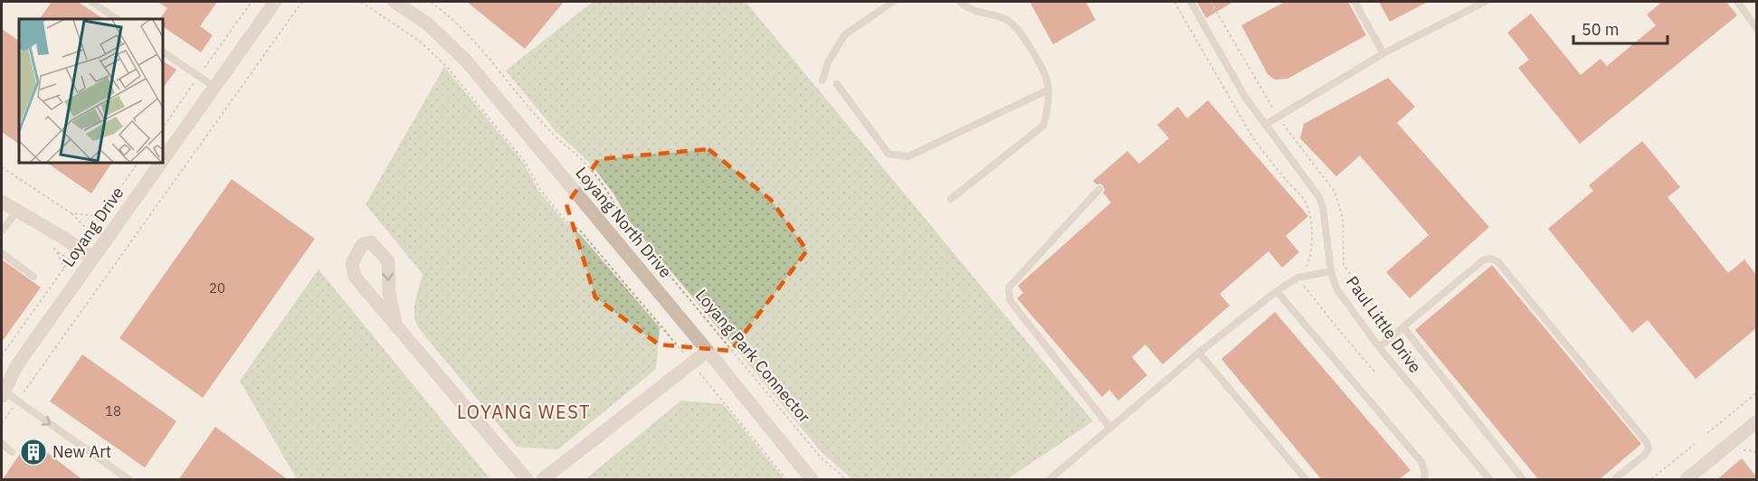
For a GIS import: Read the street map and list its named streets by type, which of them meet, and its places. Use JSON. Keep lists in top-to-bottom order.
{
  "streets": {
    "street": ["Loyang North Drive", "Loyang Drive"],
    "lane": ["Paul Little Drive"],
    "path": ["Loyang Park Connector"]
  },
  "districts": ["LOYANG WEST"],
  "places": {
    "building": ["New Art"]
  },
  "house_numbers": ["20", "18"],
  "scale_bar": "50 m"
}
